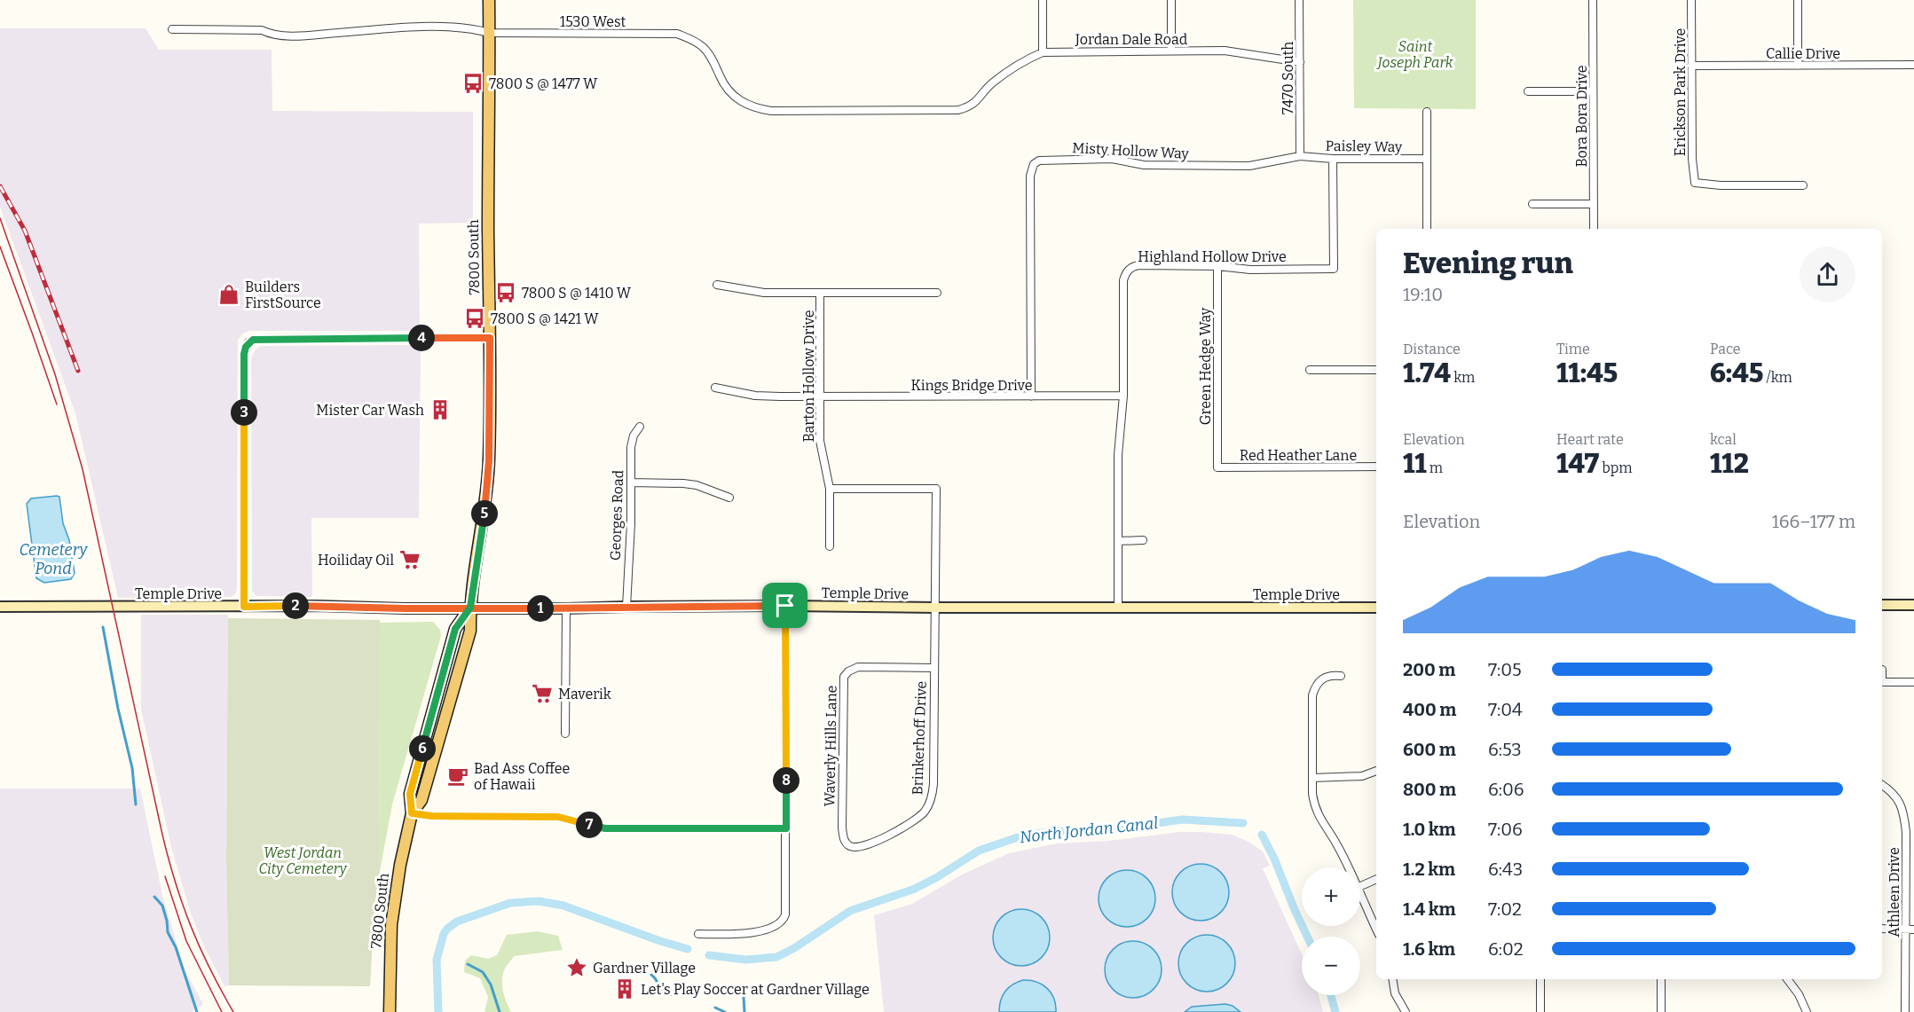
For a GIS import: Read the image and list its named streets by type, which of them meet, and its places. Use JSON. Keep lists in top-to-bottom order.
{
  "streets": {
    "main road": ["7800 South"],
    "street": [
      "1530 West",
      "Jordan Dale Road",
      "Callie Drive",
      "7470 South",
      "Erickson Park Drive",
      "Bora Bora Drive",
      "Paisley Way",
      "Misty Hollow Way",
      "Highland Hollow Drive",
      "Green Hedge Way",
      "Barton Hollow Drive",
      "Kings Bridge Drive",
      "Red Heather Lane",
      "Georges Road",
      "Temple Drive",
      "Brinkerhoff Drive",
      "Waverly Hills Lane",
      "Athleen Drive"
    ]
  },
  "crossings": [
    ["1530 West", "Jordan Dale Road"],
    ["1530 West", "7800 South"],
    ["Jordan Dale Road", "7470 South"],
    ["Callie Drive", "Erickson Park Drive"],
    ["7470 South", "Paisley Way"],
    ["7470 South", "Misty Hollow Way"],
    ["Paisley Way", "Misty Hollow Way"],
    ["Paisley Way", "Highland Hollow Drive"],
    ["Misty Hollow Way", "Kings Bridge Drive"],
    ["Highland Hollow Drive", "Green Hedge Way"],
    ["Highland Hollow Drive", "Kings Bridge Drive"],
    ["Highland Hollow Drive", "Temple Drive"],
    ["7800 South", "Temple Drive"],
    ["Green Hedge Way", "Red Heather Lane"],
    ["Barton Hollow Drive", "Kings Bridge Drive"],
    ["Georges Road", "Temple Drive"],
    ["Temple Drive", "Brinkerhoff Drive"],
    ["Brinkerhoff Drive", "Waverly Hills Lane"]
  ],
  "water": ["Cemetery Pond", "North Jordan Canal"],
  "parks": ["Saint Joseph Park", "West Jordan City Cemetery"],
  "places": {
    "bus stop": ["7800 S @ 1477 W", "7800 S @ 1410 W", "7800 S @ 1421 W"],
    "shop": ["Builders FirstSource"],
    "building": ["Mister Car Wash", "Let's Play Soccer at Gardner Village"],
    "supermarket": ["Hoiliday Oil", "Maverik"],
    "cafe": ["Bad Ass Coffee of Hawaii"],
    "place": ["Gardner Village"]
  },
  "page": {
    "heading": ["Evening run", "19:10"],
    "stats": [
      ["Distance", "1.74 km"],
      ["Time", "11:45"],
      ["Pace", "6:45 /km"],
      ["Elevation", "11 m"],
      ["Heart rate", "147 bpm"],
      ["kcal", "112"]
    ],
    "pins": [
      "4",
      "3",
      "5",
      "2",
      "1",
      "6",
      "8",
      "7"
    ],
    "chart": ["Elevation", "166–177 m"],
    "list": [
      {
        "name": "200 m",
        "note": "7:05"
      },
      {
        "name": "400 m",
        "note": "7:04"
      },
      {
        "name": "600 m",
        "note": "6:53"
      },
      {
        "name": "800 m",
        "note": "6:06"
      },
      {
        "name": "1.0 km",
        "note": "7:06"
      },
      {
        "name": "1.2 km",
        "note": "6:43"
      },
      {
        "name": "1.4 km",
        "note": "7:02"
      },
      {
        "name": "1.6 km",
        "note": "6:02"
      }
    ],
    "map_buttons": ["+", "−"]
  }
}
